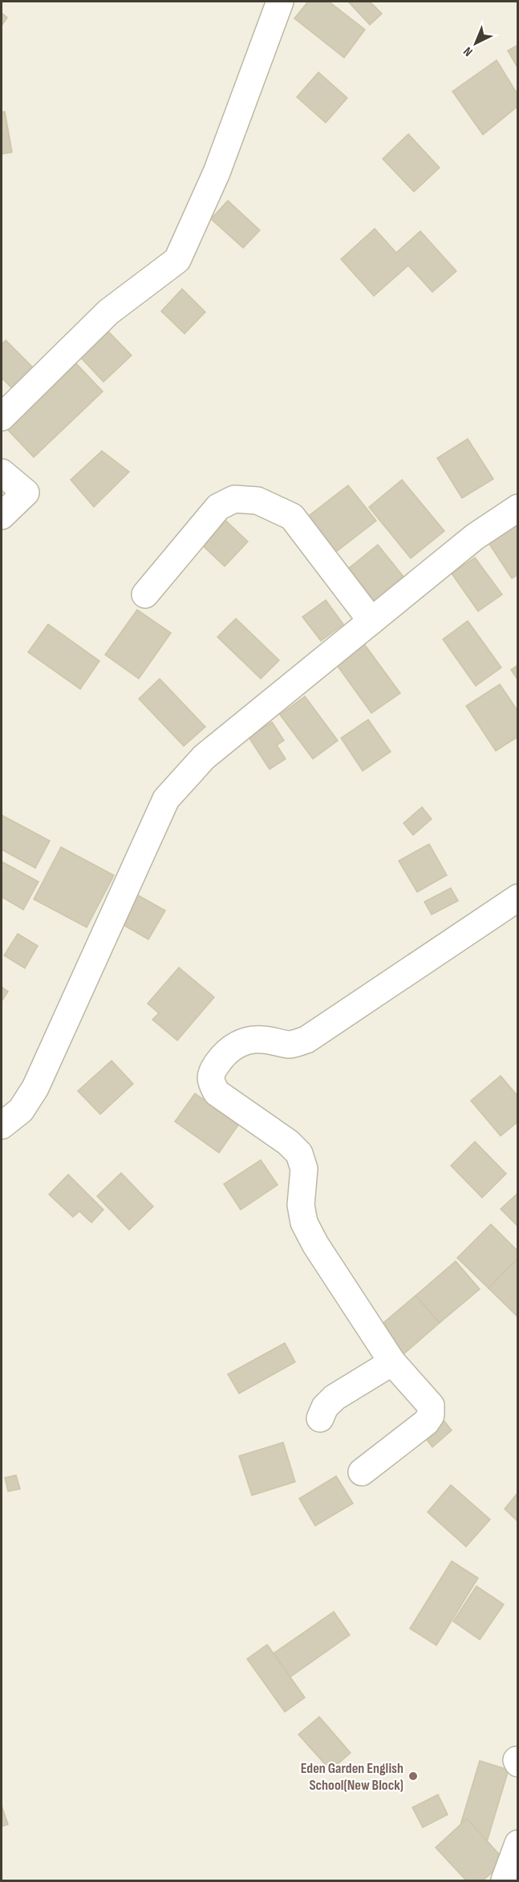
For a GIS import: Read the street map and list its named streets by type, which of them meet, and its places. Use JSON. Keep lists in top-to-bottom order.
{
  "places": ["Eden Garden English School(New Block)"],
  "north": "bottom left"
}
